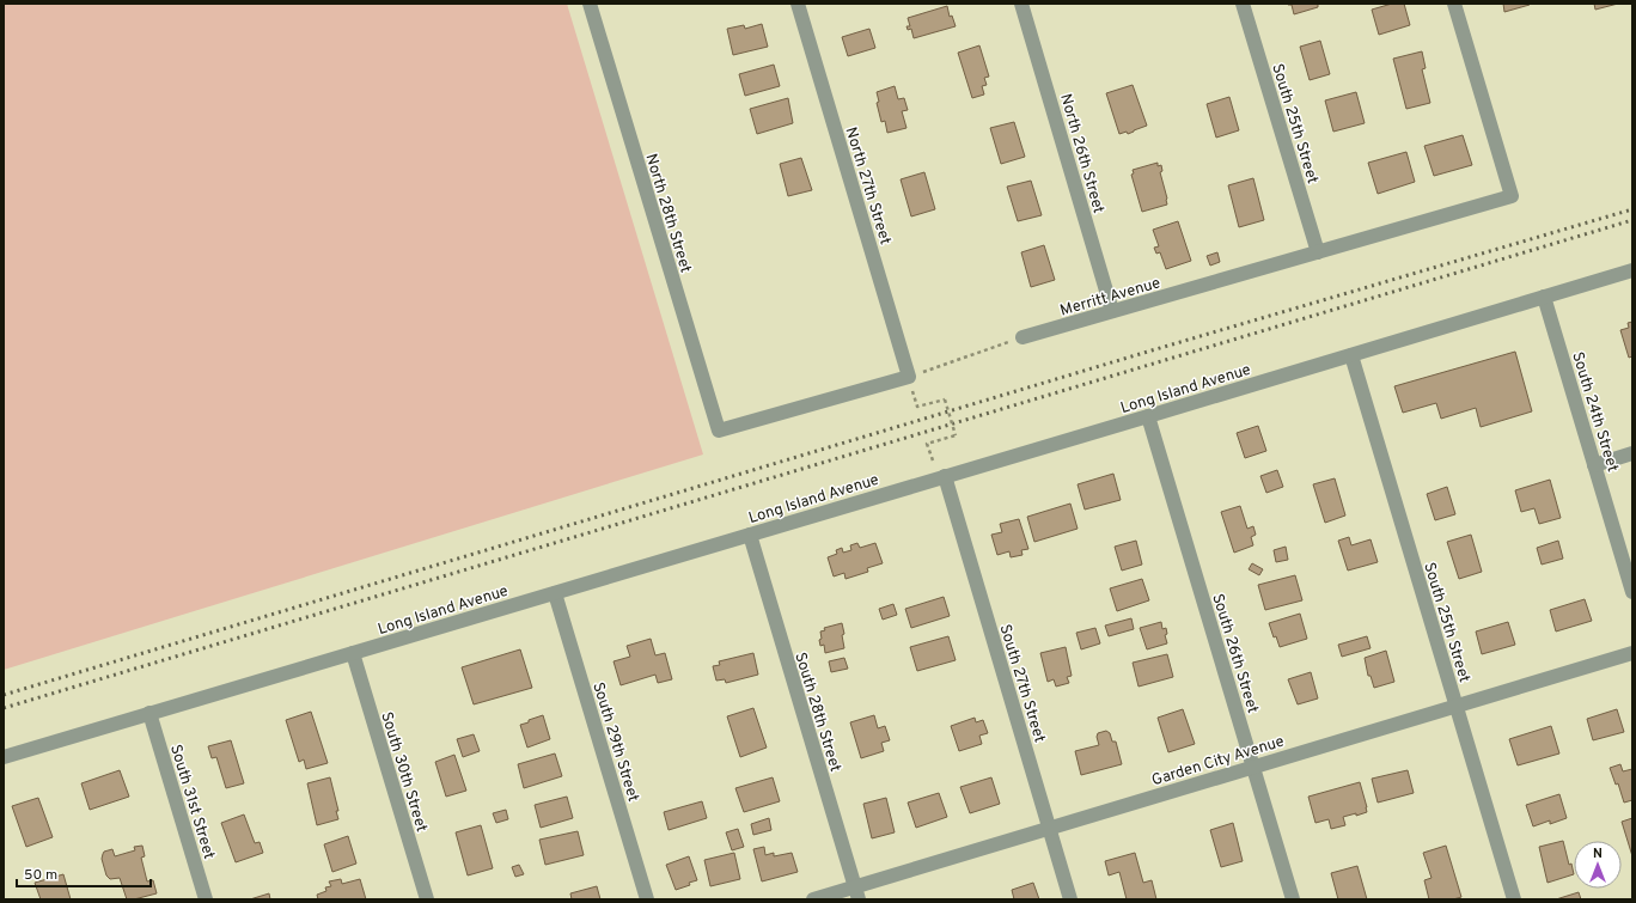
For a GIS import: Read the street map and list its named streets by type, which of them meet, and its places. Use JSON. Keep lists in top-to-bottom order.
{
  "streets": {
    "street": [
      "South 25th Street",
      "North 26th Street",
      "North 27th Street",
      "North 28th Street",
      "Merritt Avenue",
      "Long Island Avenue",
      "South 24th Street",
      "South 26th Street",
      "South 27th Street",
      "South 28th Street",
      "South 29th Street",
      "Garden City Avenue",
      "South 30th Street",
      "South 31st Street"
    ]
  },
  "crossings": [
    ["South 25th Street", "Merritt Avenue"],
    ["South 25th Street", "Long Island Avenue"],
    ["South 25th Street", "Garden City Avenue"],
    ["North 26th Street", "Merritt Avenue"],
    ["North 27th Street", "North 28th Street"],
    ["Long Island Avenue", "South 24th Street"],
    ["Long Island Avenue", "South 26th Street"],
    ["Long Island Avenue", "South 27th Street"],
    ["Long Island Avenue", "South 28th Street"],
    ["Long Island Avenue", "South 29th Street"],
    ["Long Island Avenue", "South 30th Street"],
    ["Long Island Avenue", "South 31st Street"],
    ["South 26th Street", "Garden City Avenue"],
    ["South 27th Street", "Garden City Avenue"],
    ["South 28th Street", "Garden City Avenue"]
  ],
  "scale_bar": "50 m",
  "north": "top"
}
